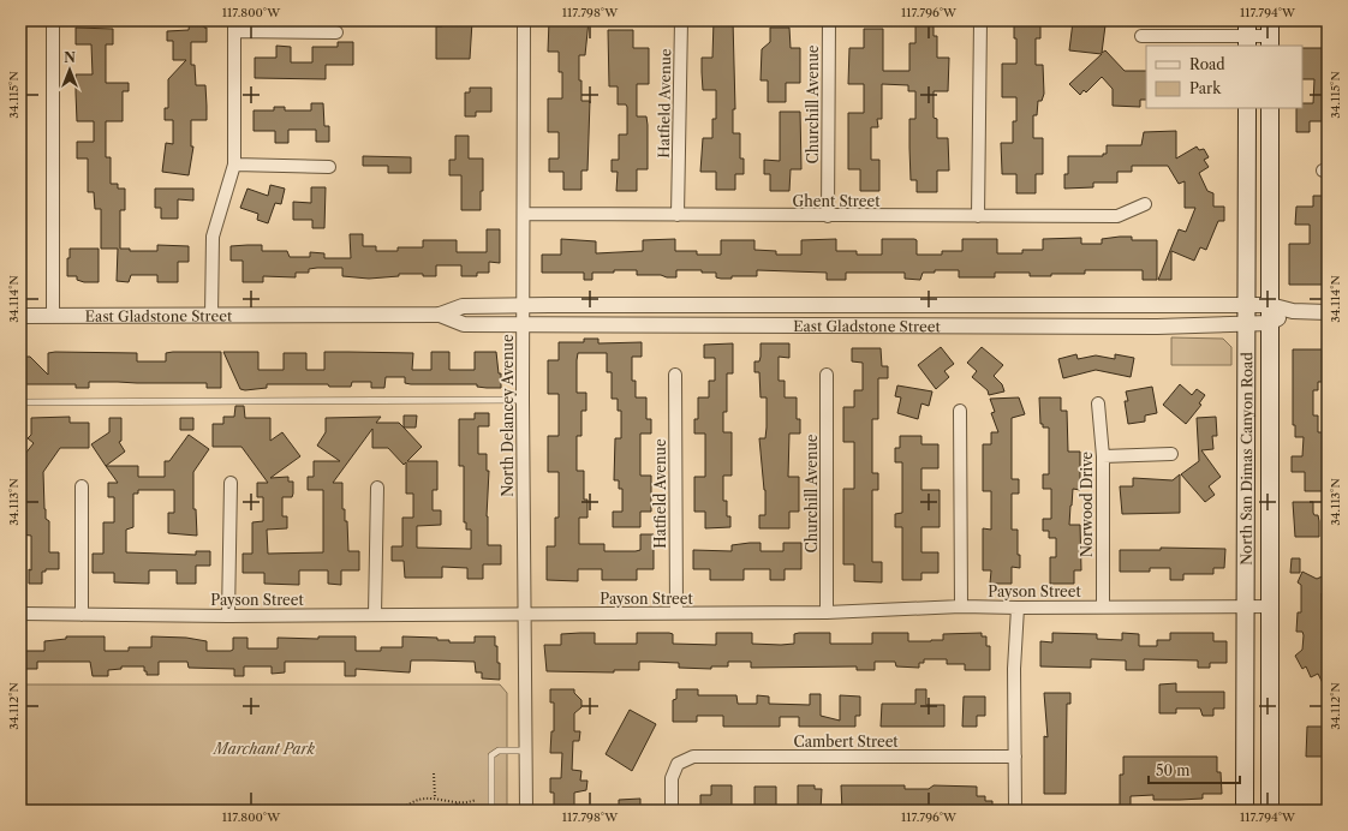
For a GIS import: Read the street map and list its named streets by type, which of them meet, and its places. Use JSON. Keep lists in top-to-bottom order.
{
  "streets": {
    "main road": ["North San Dimas Canyon Road"],
    "street": [
      "Hatfield Avenue",
      "Churchill Avenue",
      "Ghent Street",
      "East Gladstone Street",
      "North Delancey Avenue",
      "Norwood Drive",
      "Payson Street",
      "Cambert Street"
    ]
  },
  "crossings": [
    ["Hatfield Avenue", "Ghent Street"],
    ["Hatfield Avenue", "Payson Street"],
    ["Churchill Avenue", "Ghent Street"],
    ["Churchill Avenue", "Payson Street"],
    ["Ghent Street", "North Delancey Avenue"],
    ["East Gladstone Street", "North Delancey Avenue"],
    ["East Gladstone Street", "North San Dimas Canyon Road"],
    ["North Delancey Avenue", "Payson Street"],
    ["North San Dimas Canyon Road", "Payson Street"],
    ["Norwood Drive", "Payson Street"]
  ],
  "parks": ["Marchant Park"],
  "legend": ["Road", "Park"],
  "scale_bar": "50 m",
  "north": "top",
  "coordinates": [
    "117.800°W",
    "117.798°W",
    "117.796°W",
    "117.794°W",
    "34.115°N",
    "34.114°N",
    "34.113°N",
    "34.112°N"
  ]
}
